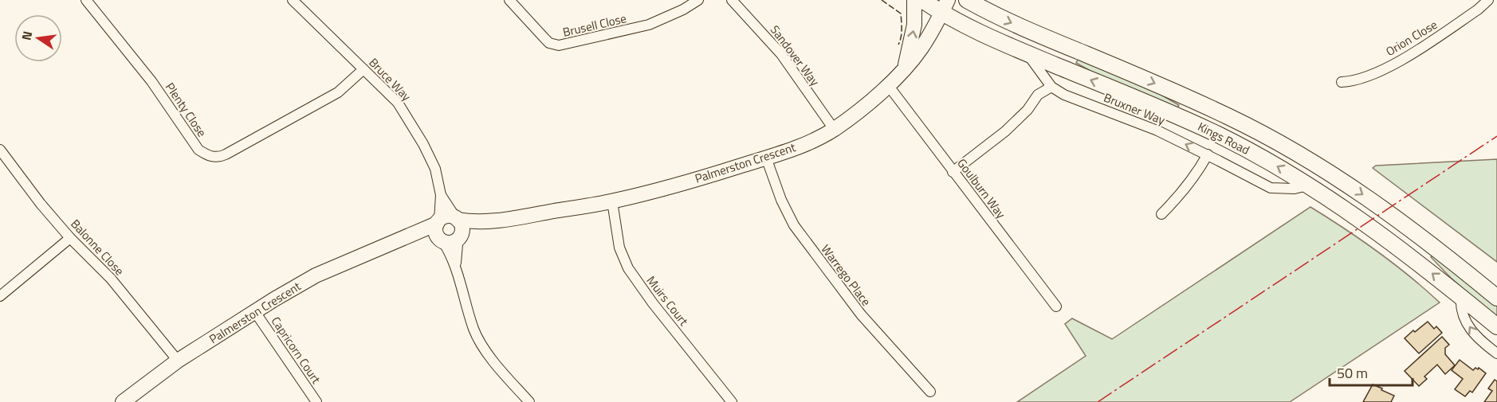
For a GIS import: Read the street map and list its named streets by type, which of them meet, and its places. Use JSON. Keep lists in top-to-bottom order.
{
  "streets": {
    "main road": ["Kings Road"],
    "street": [
      "Brusell Close",
      "Orion Close",
      "Sandover Way",
      "Bruce Way",
      "Bruxner Way",
      "Plenty Close",
      "Palmerston Crescent",
      "Goulburn Way",
      "Balonne Close",
      "Warrego Place",
      "Muirs Court",
      "Capricorn Court"
    ]
  },
  "crossings": [
    ["Sandover Way", "Palmerston Crescent"],
    ["Bruce Way", "Plenty Close"],
    ["Bruce Way", "Palmerston Crescent"],
    ["Bruxner Way", "Kings Road"],
    ["Kings Road", "Palmerston Crescent"],
    ["Palmerston Crescent", "Goulburn Way"],
    ["Palmerston Crescent", "Balonne Close"],
    ["Palmerston Crescent", "Warrego Place"],
    ["Palmerston Crescent", "Muirs Court"],
    ["Palmerston Crescent", "Capricorn Court"]
  ],
  "one_way": ["Bruxner Way"],
  "scale_bar": "50 m",
  "north": "left"
}
